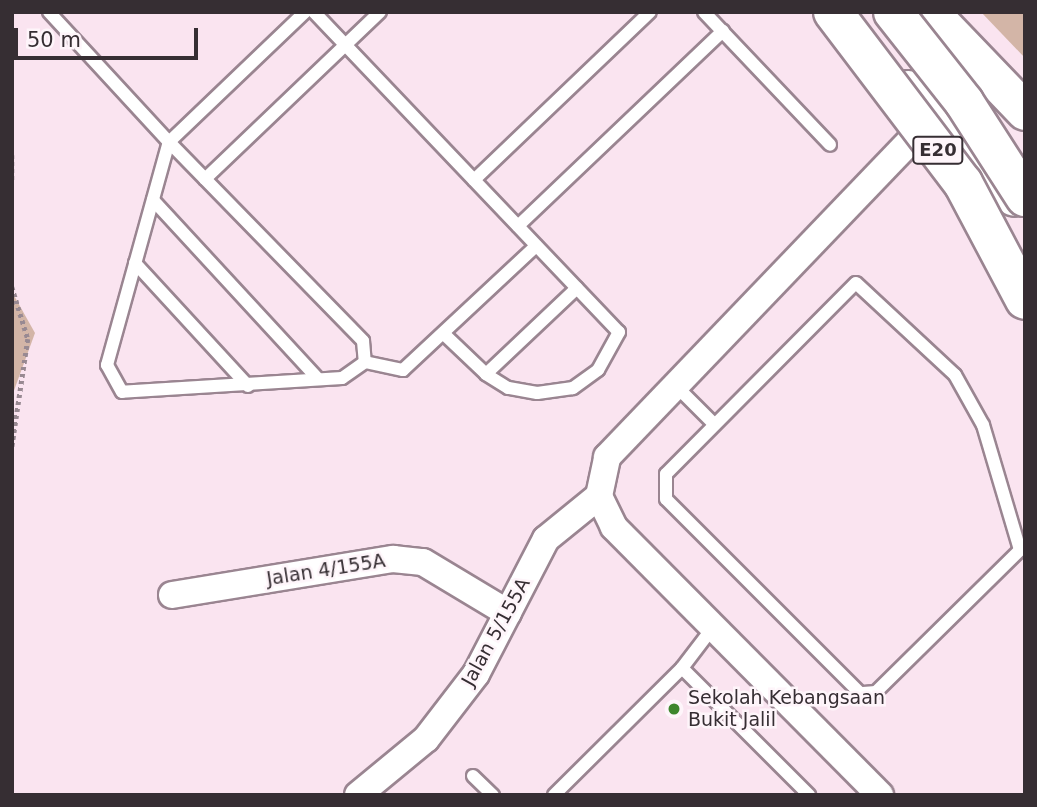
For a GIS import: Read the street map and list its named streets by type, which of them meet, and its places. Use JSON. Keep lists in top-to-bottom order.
{
  "streets": {
    "highway": ["E20"],
    "street": ["Jalan 4/155A", "Jalan 5/155A"]
  },
  "crossings": [
    ["Jalan 4/155A", "Jalan 5/155A"]
  ],
  "places": ["Sekolah Kebangsaan Bukit Jalil"],
  "scale_bar": "50 m"
}
